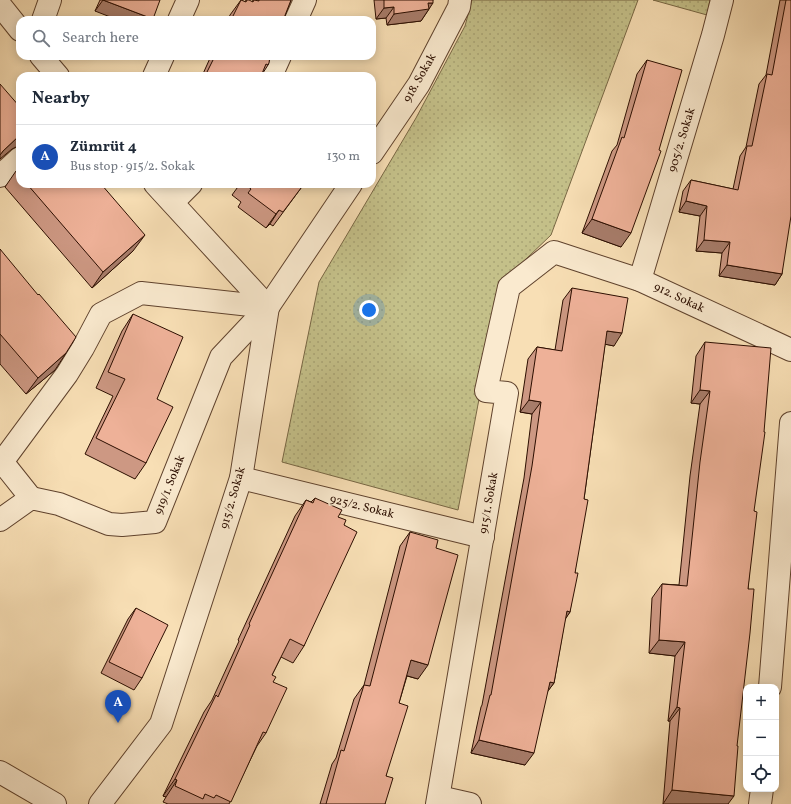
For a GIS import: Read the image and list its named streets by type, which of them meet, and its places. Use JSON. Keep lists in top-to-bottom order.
{
  "streets": {
    "street": [
      "918. Sokak",
      "905/2. Sokak",
      "912. Sokak",
      "919/1. Sokak",
      "915/2. Sokak",
      "915/1. Sokak",
      "925/2. Sokak"
    ]
  },
  "crossings": [
    ["905/2. Sokak", "912. Sokak"],
    ["912. Sokak", "915/1. Sokak"],
    ["919/1. Sokak", "915/2. Sokak"],
    ["915/2. Sokak", "925/2. Sokak"],
    ["915/1. Sokak", "925/2. Sokak"]
  ],
  "page": {
    "search": "Search here",
    "heading": "Nearby",
    "list": [
      {
        "mark": "A",
        "name": "Zümrüt 4",
        "note": "Bus stop · 915/2. Sokak",
        "value": "130 m"
      }
    ],
    "map_buttons": ["+", "−"],
    "pins": "A"
  }
}
